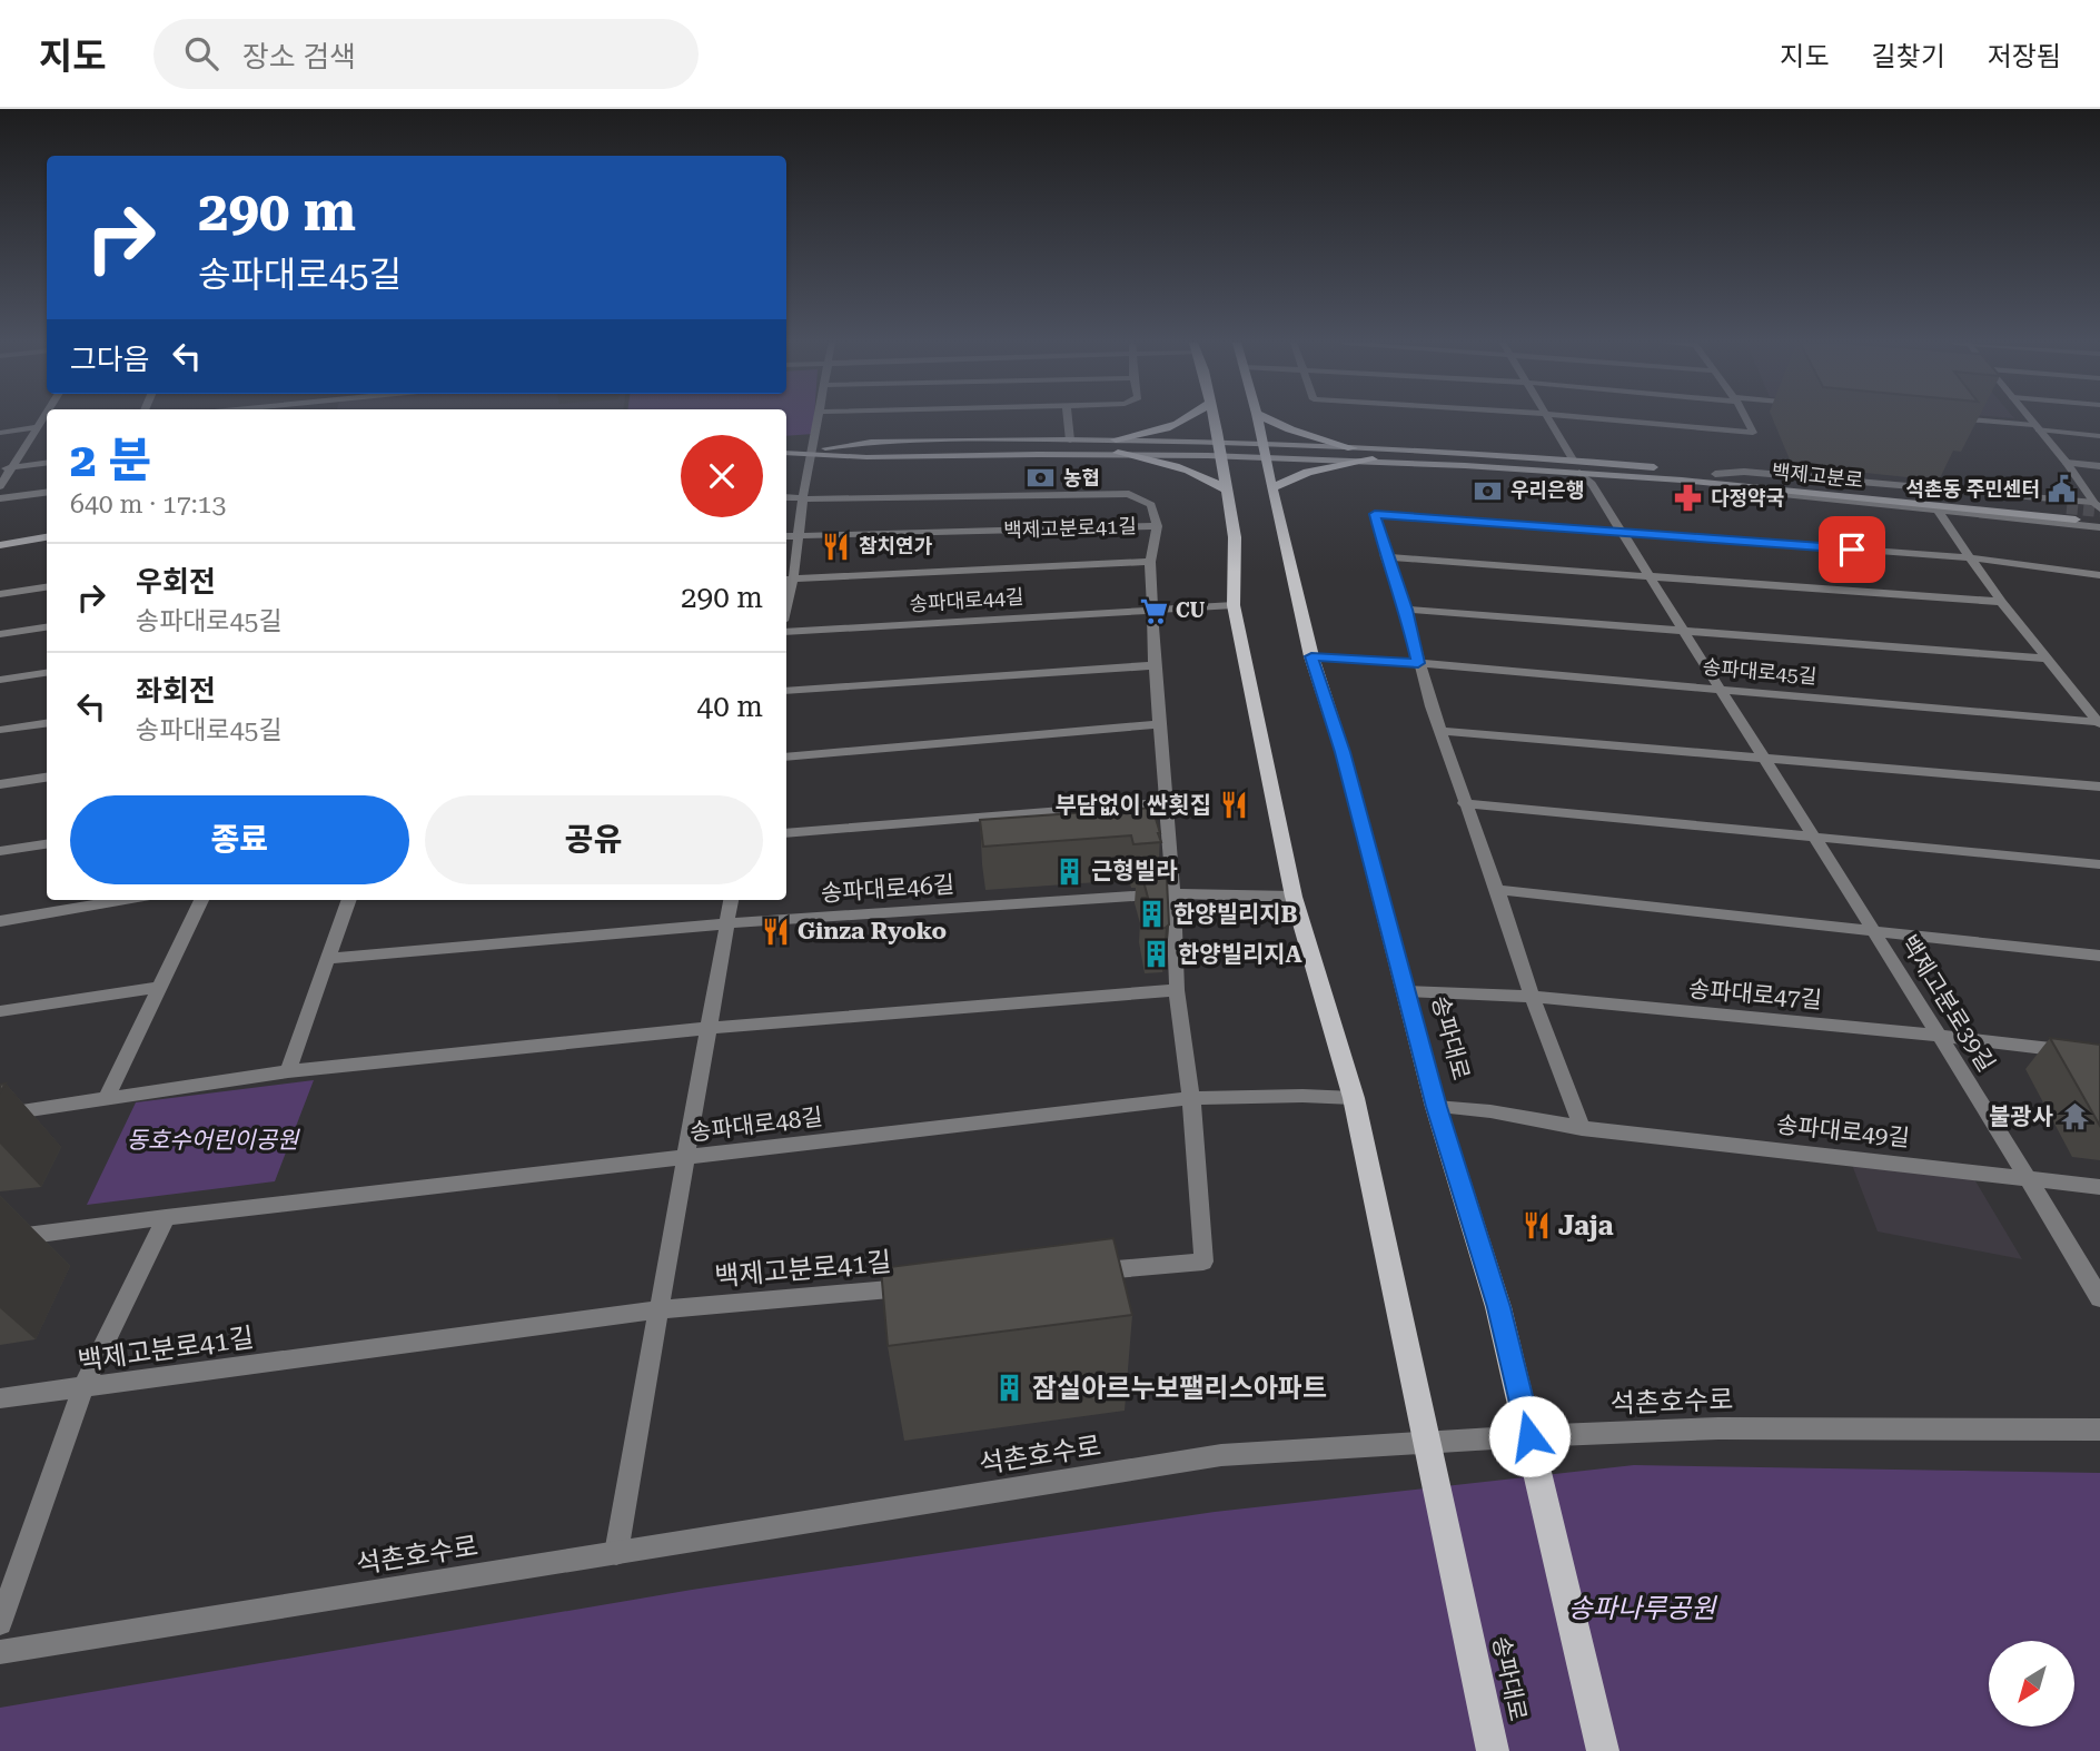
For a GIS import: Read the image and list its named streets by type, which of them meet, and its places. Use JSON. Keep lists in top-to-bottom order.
{
  "streets": {
    "main road": ["백제고분로", "송파대로"],
    "street": [
      "백제고분로41길",
      "송파대로44길",
      "송파대로45길",
      "송파대로46길",
      "송파대로47길",
      "백제고분로39길",
      "송파대로48길",
      "송파대로49길",
      "석촌호수로"
    ]
  },
  "crossings": [
    ["백제고분로", "백제고분로39길"],
    ["백제고분로", "송파대로"],
    ["송파대로44길", "송파대로"],
    ["송파대로45길", "백제고분로39길"],
    ["송파대로45길", "송파대로"],
    ["송파대로46길", "송파대로"],
    ["송파대로47길", "백제고분로39길"],
    ["송파대로47길", "송파대로"],
    ["백제고분로39길", "송파대로49길"],
    ["송파대로", "송파대로48길"],
    ["송파대로", "송파대로49길"],
    ["송파대로", "석촌호수로"]
  ],
  "parks": ["동호수어린이공원", "송파나루공원"],
  "places": {
    "bank": ["농협", "우리은행"],
    "public building": ["석촌동 주민센터"],
    "pharmacy": ["다정약국"],
    "restaurant": [
      "참치연가",
      "부담없이 싼횟집",
      "Ginza Ryoko",
      "Jaja"
    ],
    "supermarket": ["CU"],
    "building": [
      "근형빌라",
      "한양빌리지B",
      "한양빌리지A",
      "잠실아르누보팰리스아파트"
    ],
    "temple": ["불광사"]
  },
  "north": "bottom left",
  "page": {
    "header": "지도",
    "search": "장소 검색",
    "nav": ["지도", "길찾기", "저장됨"],
    "turn": ["290 m", "송파대로45길"],
    "then": "그다음",
    "heading": ["2 분", "640 m · 17:13"],
    "list": [
      {
        "name": "우회전",
        "note": "송파대로45길",
        "value": "290 m"
      },
      {
        "name": "좌회전",
        "note": "송파대로45길",
        "value": "40 m"
      }
    ],
    "buttons": ["종료", "공유"]
  }
}
